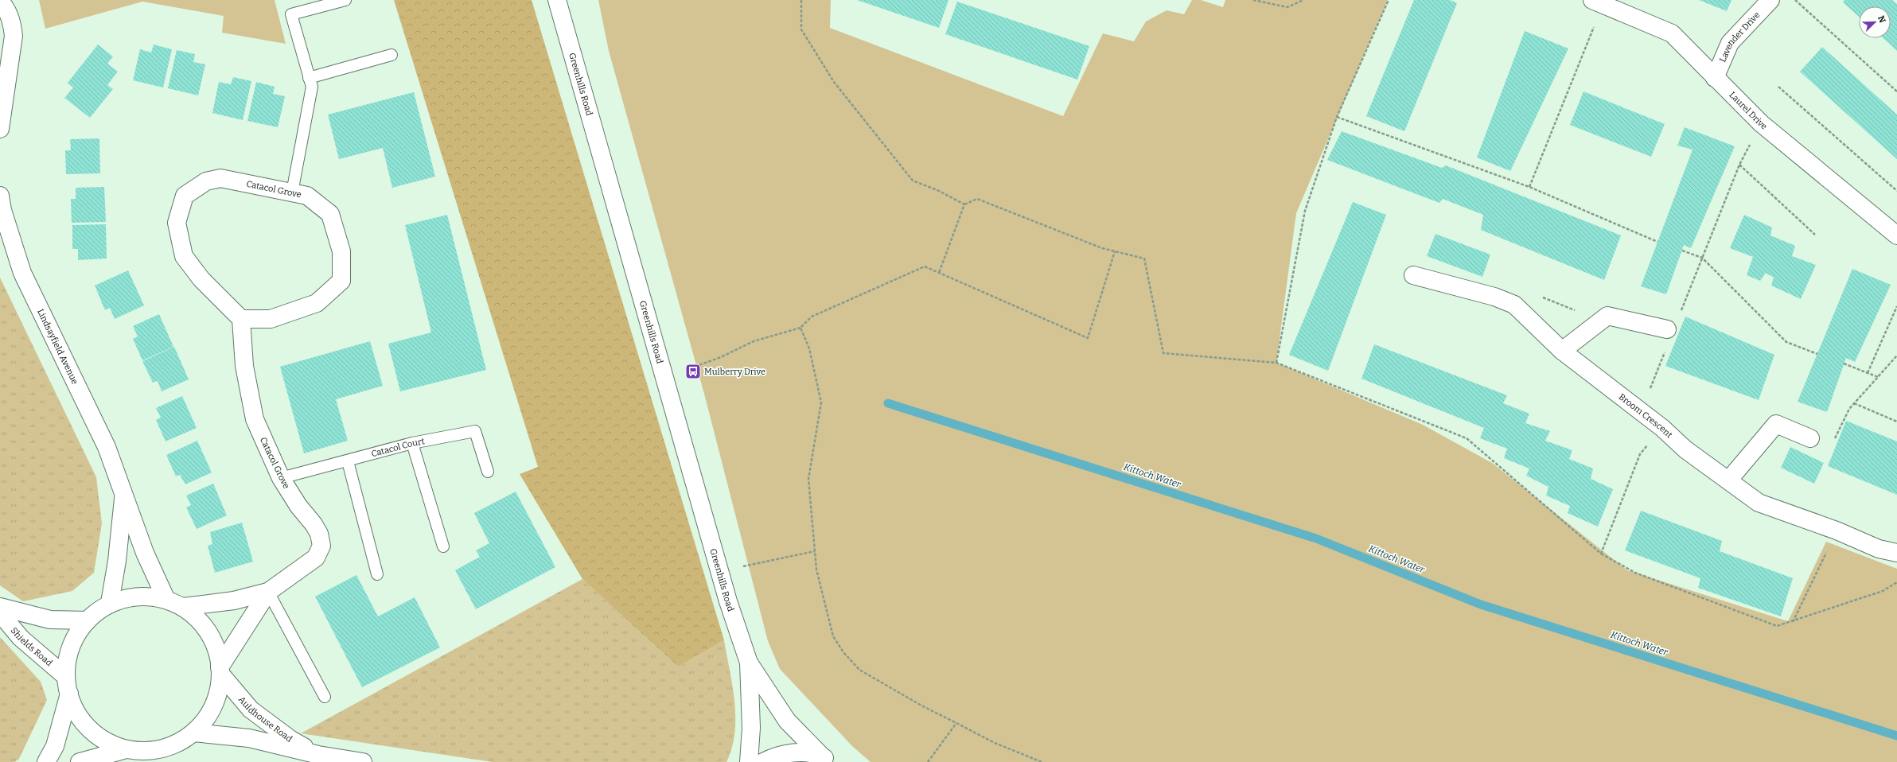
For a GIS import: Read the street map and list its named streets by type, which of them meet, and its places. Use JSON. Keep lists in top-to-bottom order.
{
  "streets": {
    "street": [
      "Lavender Drive",
      "Greenhills Road",
      "Laurel Drive",
      "Catacol Grove",
      "Lindsayfield Avenue",
      "Broom Crescent",
      "Shields Road",
      "Auldhouse Road"
    ],
    "lane": ["Catacol Court"]
  },
  "crossings": [
    ["Lavender Drive", "Laurel Drive"],
    ["Catacol Grove", "Catacol Court"],
    ["Catacol Grove", "Auldhouse Road"]
  ],
  "water": ["Kittoch Water"],
  "places": {
    "bus stop": ["Mulberry Drive"]
  },
  "north": "top right"
}
